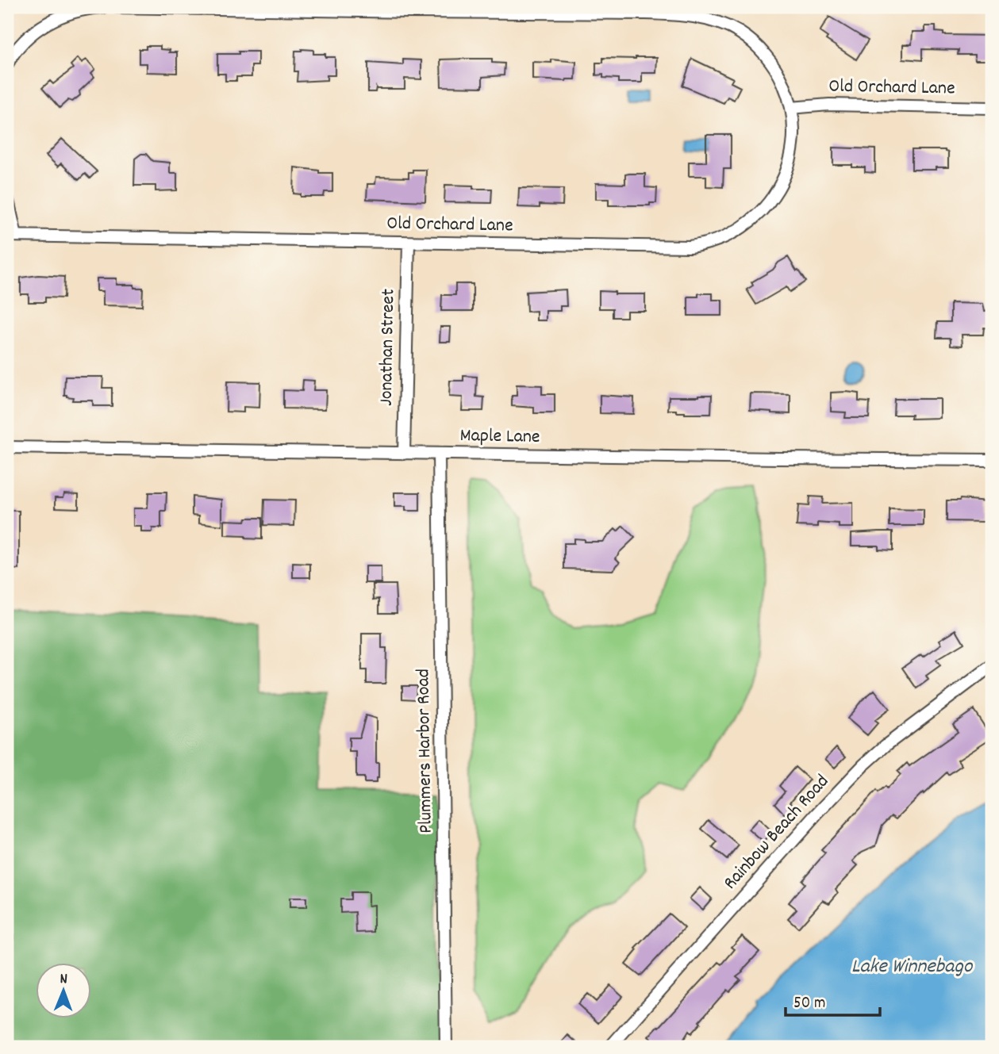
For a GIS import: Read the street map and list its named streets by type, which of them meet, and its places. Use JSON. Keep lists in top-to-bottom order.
{
  "streets": {
    "street": [
      "Old Orchard Lane",
      "Jonathan Street",
      "Maple Lane",
      "Plummers Harbor Road",
      "Rainbow Beach Road"
    ]
  },
  "crossings": [
    ["Old Orchard Lane", "Jonathan Street"],
    ["Jonathan Street", "Maple Lane"],
    ["Maple Lane", "Plummers Harbor Road"]
  ],
  "water": ["Lake Winnebago"],
  "scale_bar": "50 m",
  "north": "top"
}
